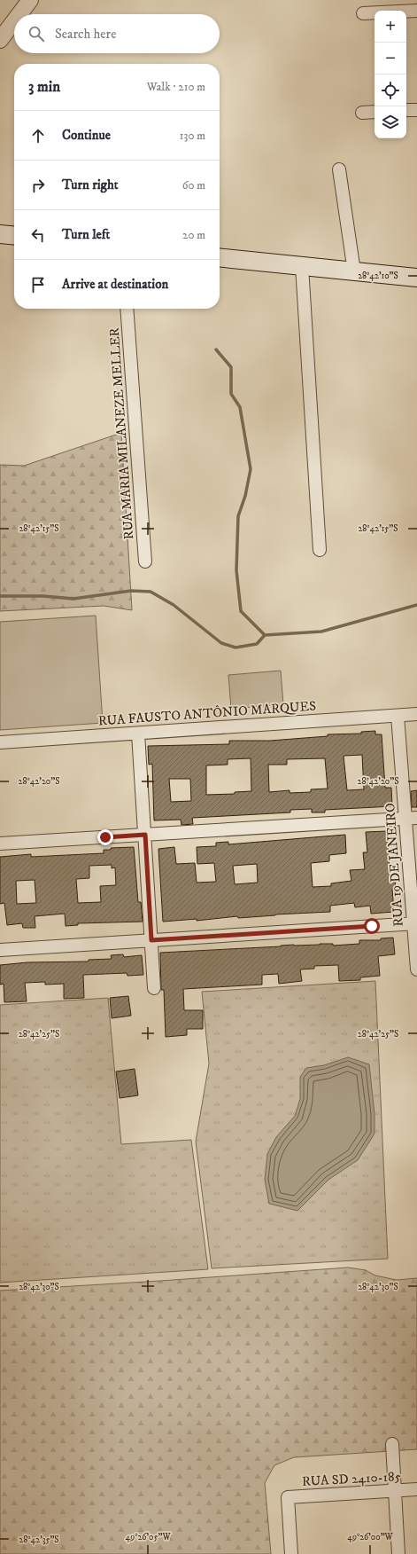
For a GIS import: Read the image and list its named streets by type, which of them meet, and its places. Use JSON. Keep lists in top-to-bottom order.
{
  "streets": {
    "street": [
      "RUA MARIA MILANEZE MELLER",
      "RUA FAUSTO ANTÔNIO MARQUES",
      "RUA 19 DE JANEIRO",
      "RUA SD 2410-185"
    ]
  },
  "crossings": [
    ["RUA FAUSTO ANTÔNIO MARQUES", "RUA 19 DE JANEIRO"]
  ],
  "page": {
    "map_buttons": ["+", "−"],
    "search": "Search here",
    "heading": ["3 min", "Walk · 210 m"],
    "list": [
      ["Continue", "130 m"],
      ["Turn right", "60 m"],
      ["Turn left", "20 m"],
      "Arrive at destination"
    ]
  },
  "coordinates": [
    "28°42'10\"S",
    "28°42'15\"S",
    "28°42'20\"S",
    "28°42'25\"S",
    "28°42'30\"S",
    "49°26'05\"W",
    "49°26'00\"W",
    "28°42'35\"S"
  ]
}
